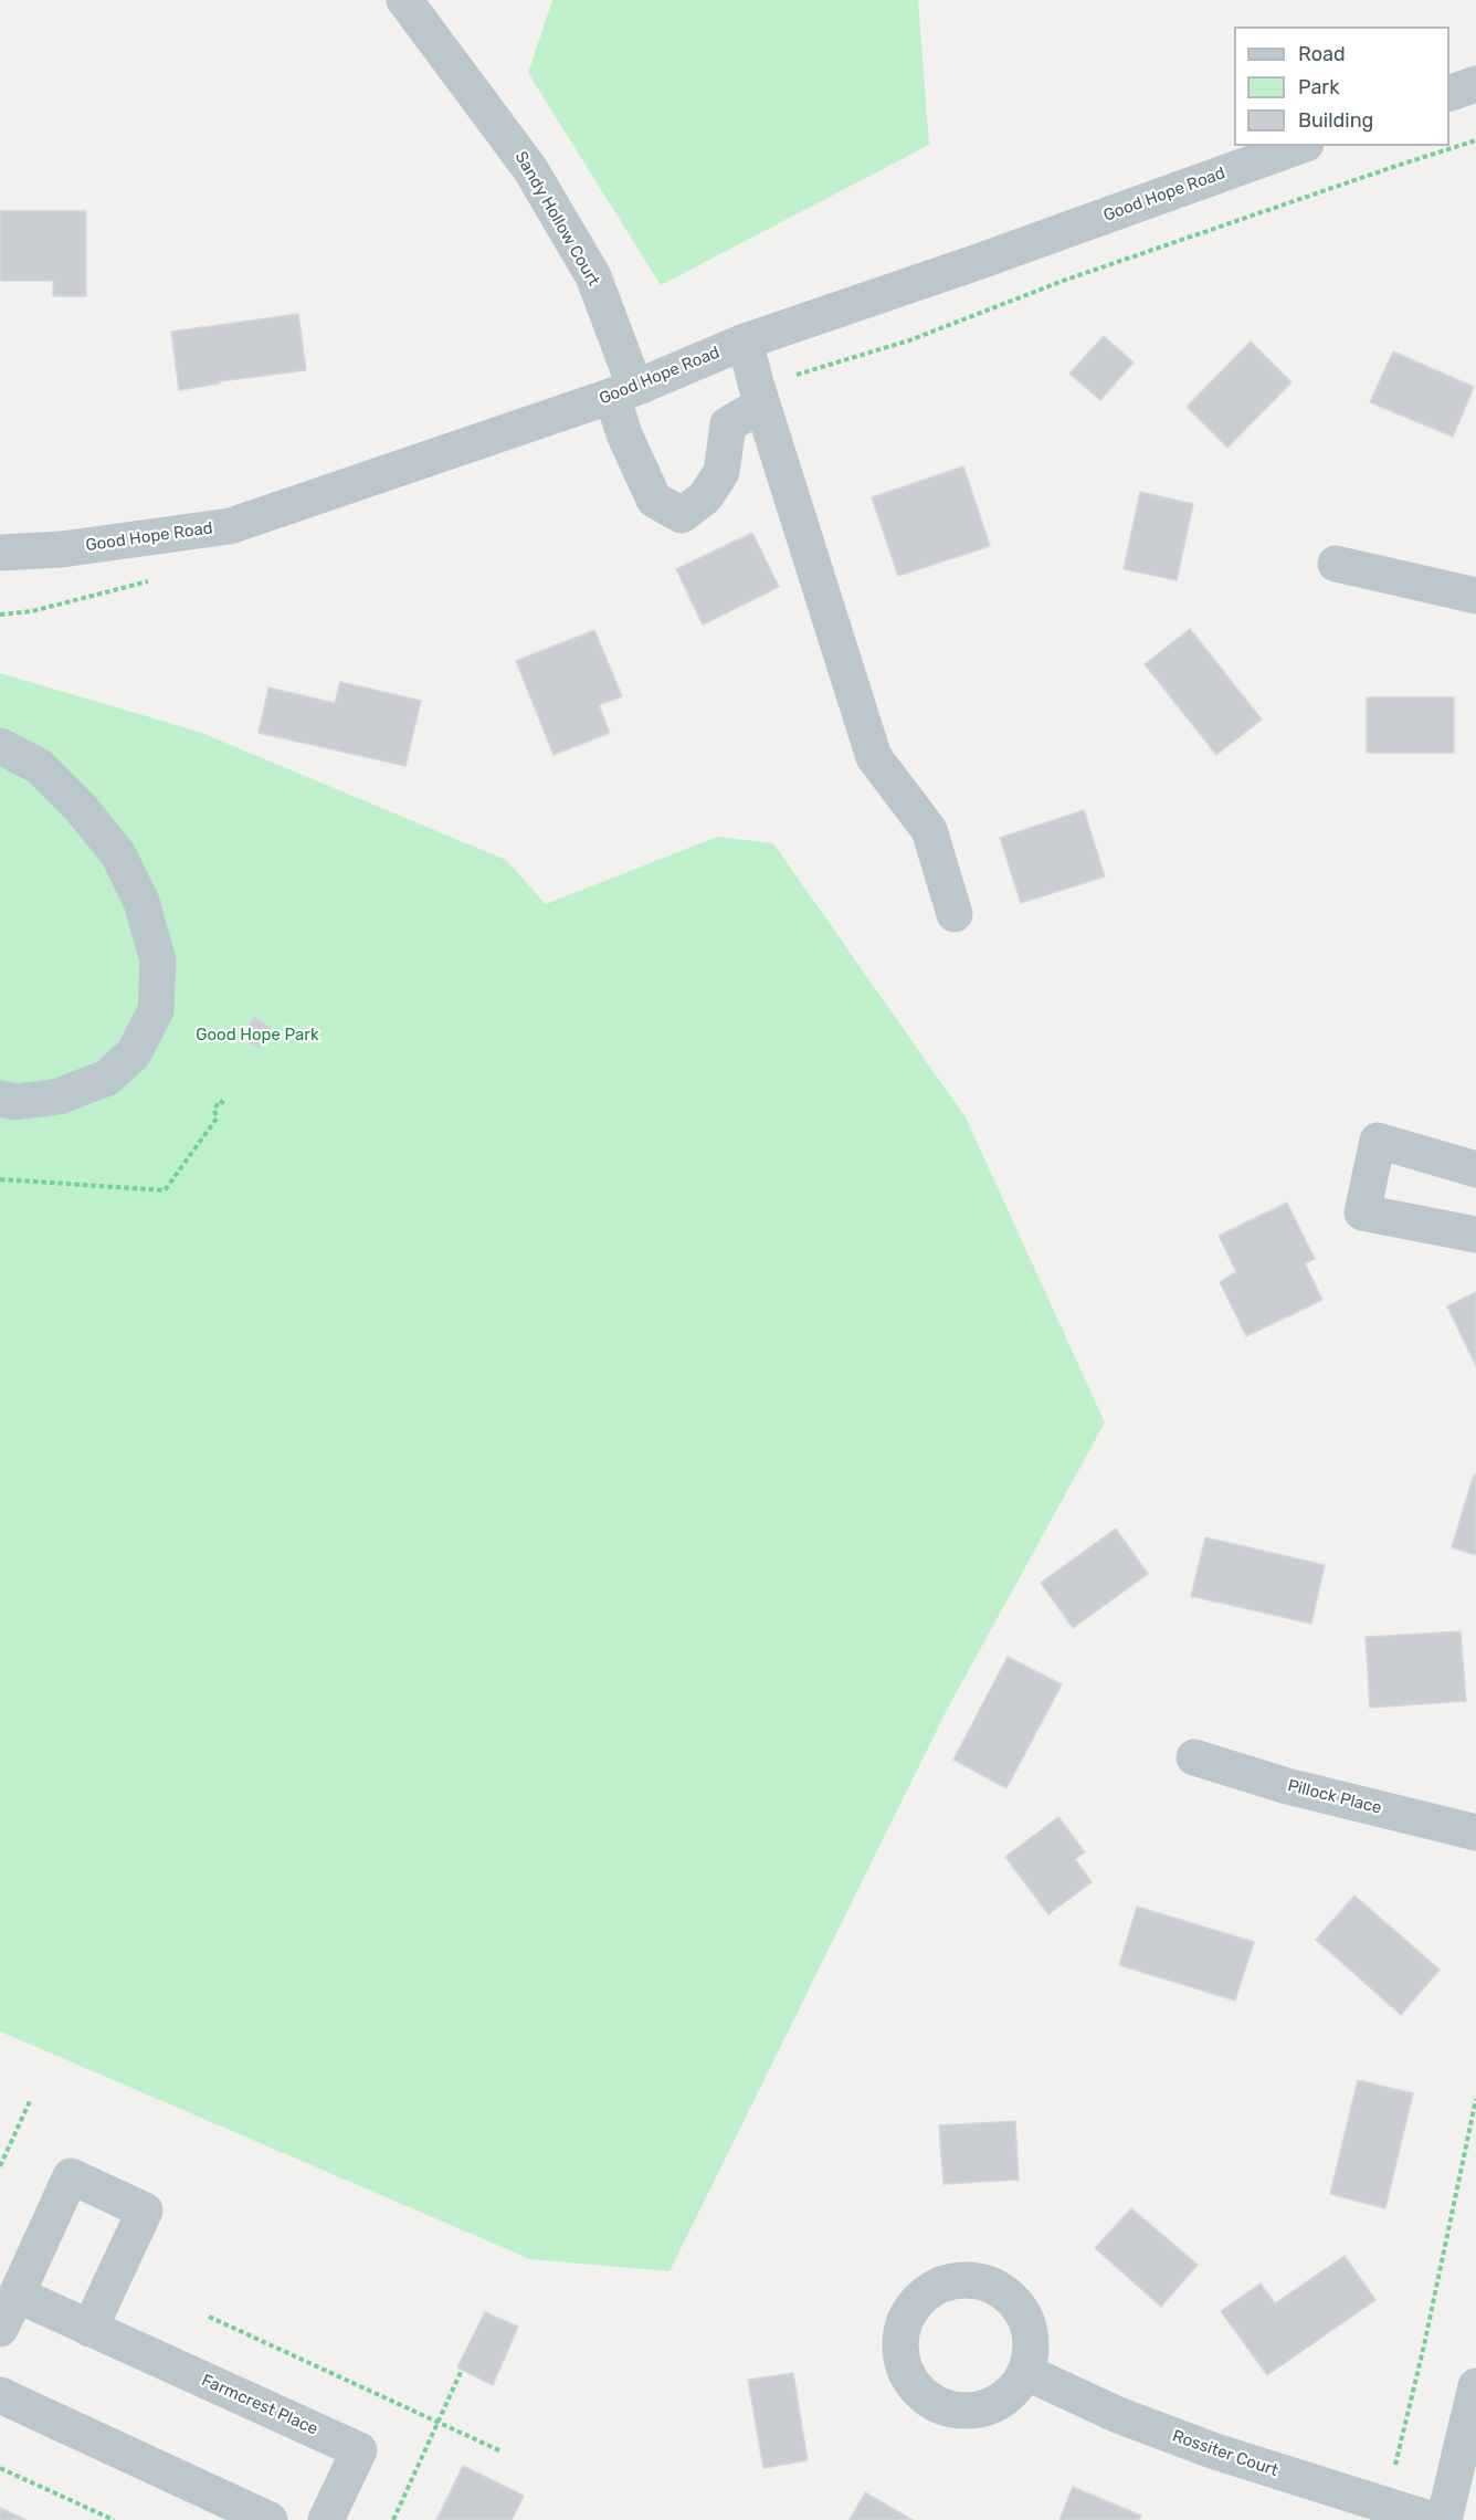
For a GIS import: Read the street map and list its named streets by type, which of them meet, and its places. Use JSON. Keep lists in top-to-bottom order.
{
  "streets": {
    "street": [
      "Good Hope Road",
      "Sandy Hollow Court",
      "Pillock Place",
      "Farmcrest Place",
      "Rossiter Court"
    ]
  },
  "crossings": [
    ["Good Hope Road", "Sandy Hollow Court"]
  ],
  "parks": ["Good Hope Park"],
  "legend": ["Road", "Park", "Building"]
}
